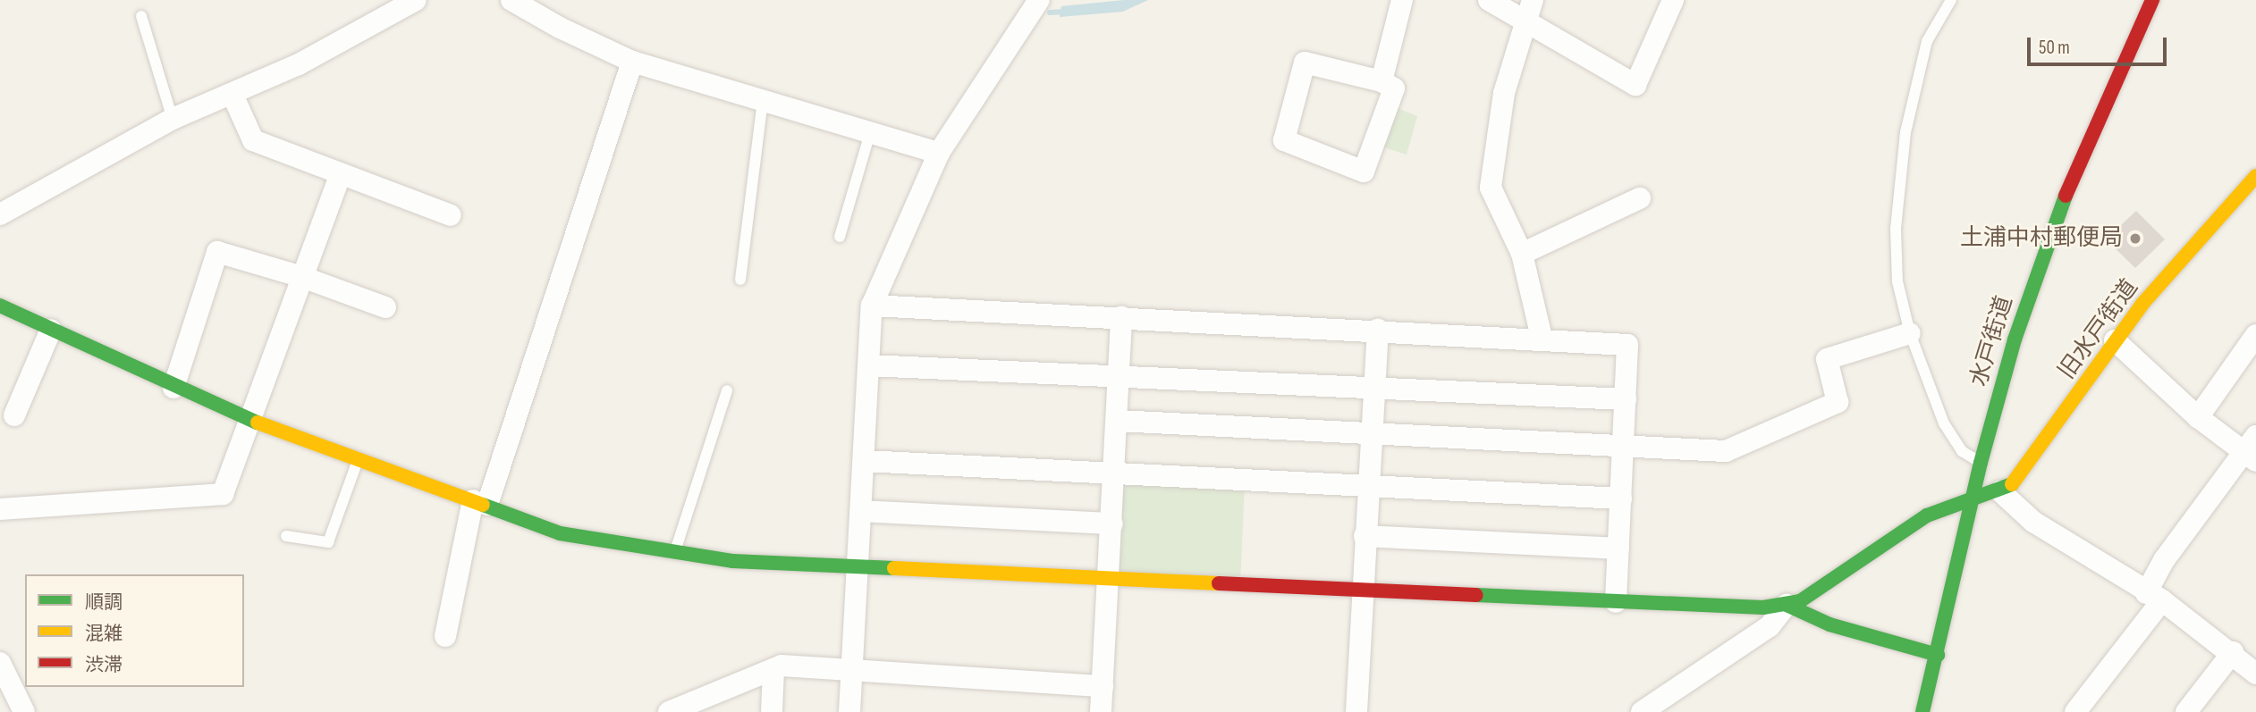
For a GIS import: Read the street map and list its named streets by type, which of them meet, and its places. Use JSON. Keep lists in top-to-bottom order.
{
  "streets": {
    "main road": ["旧水戸街道", "水戸街道"]
  },
  "crossings": [
    ["旧水戸街道", "水戸街道"]
  ],
  "places": ["土浦中村郵便局"],
  "legend": ["順調", "混雑", "渋滞"],
  "scale_bar": "50 m"
}
